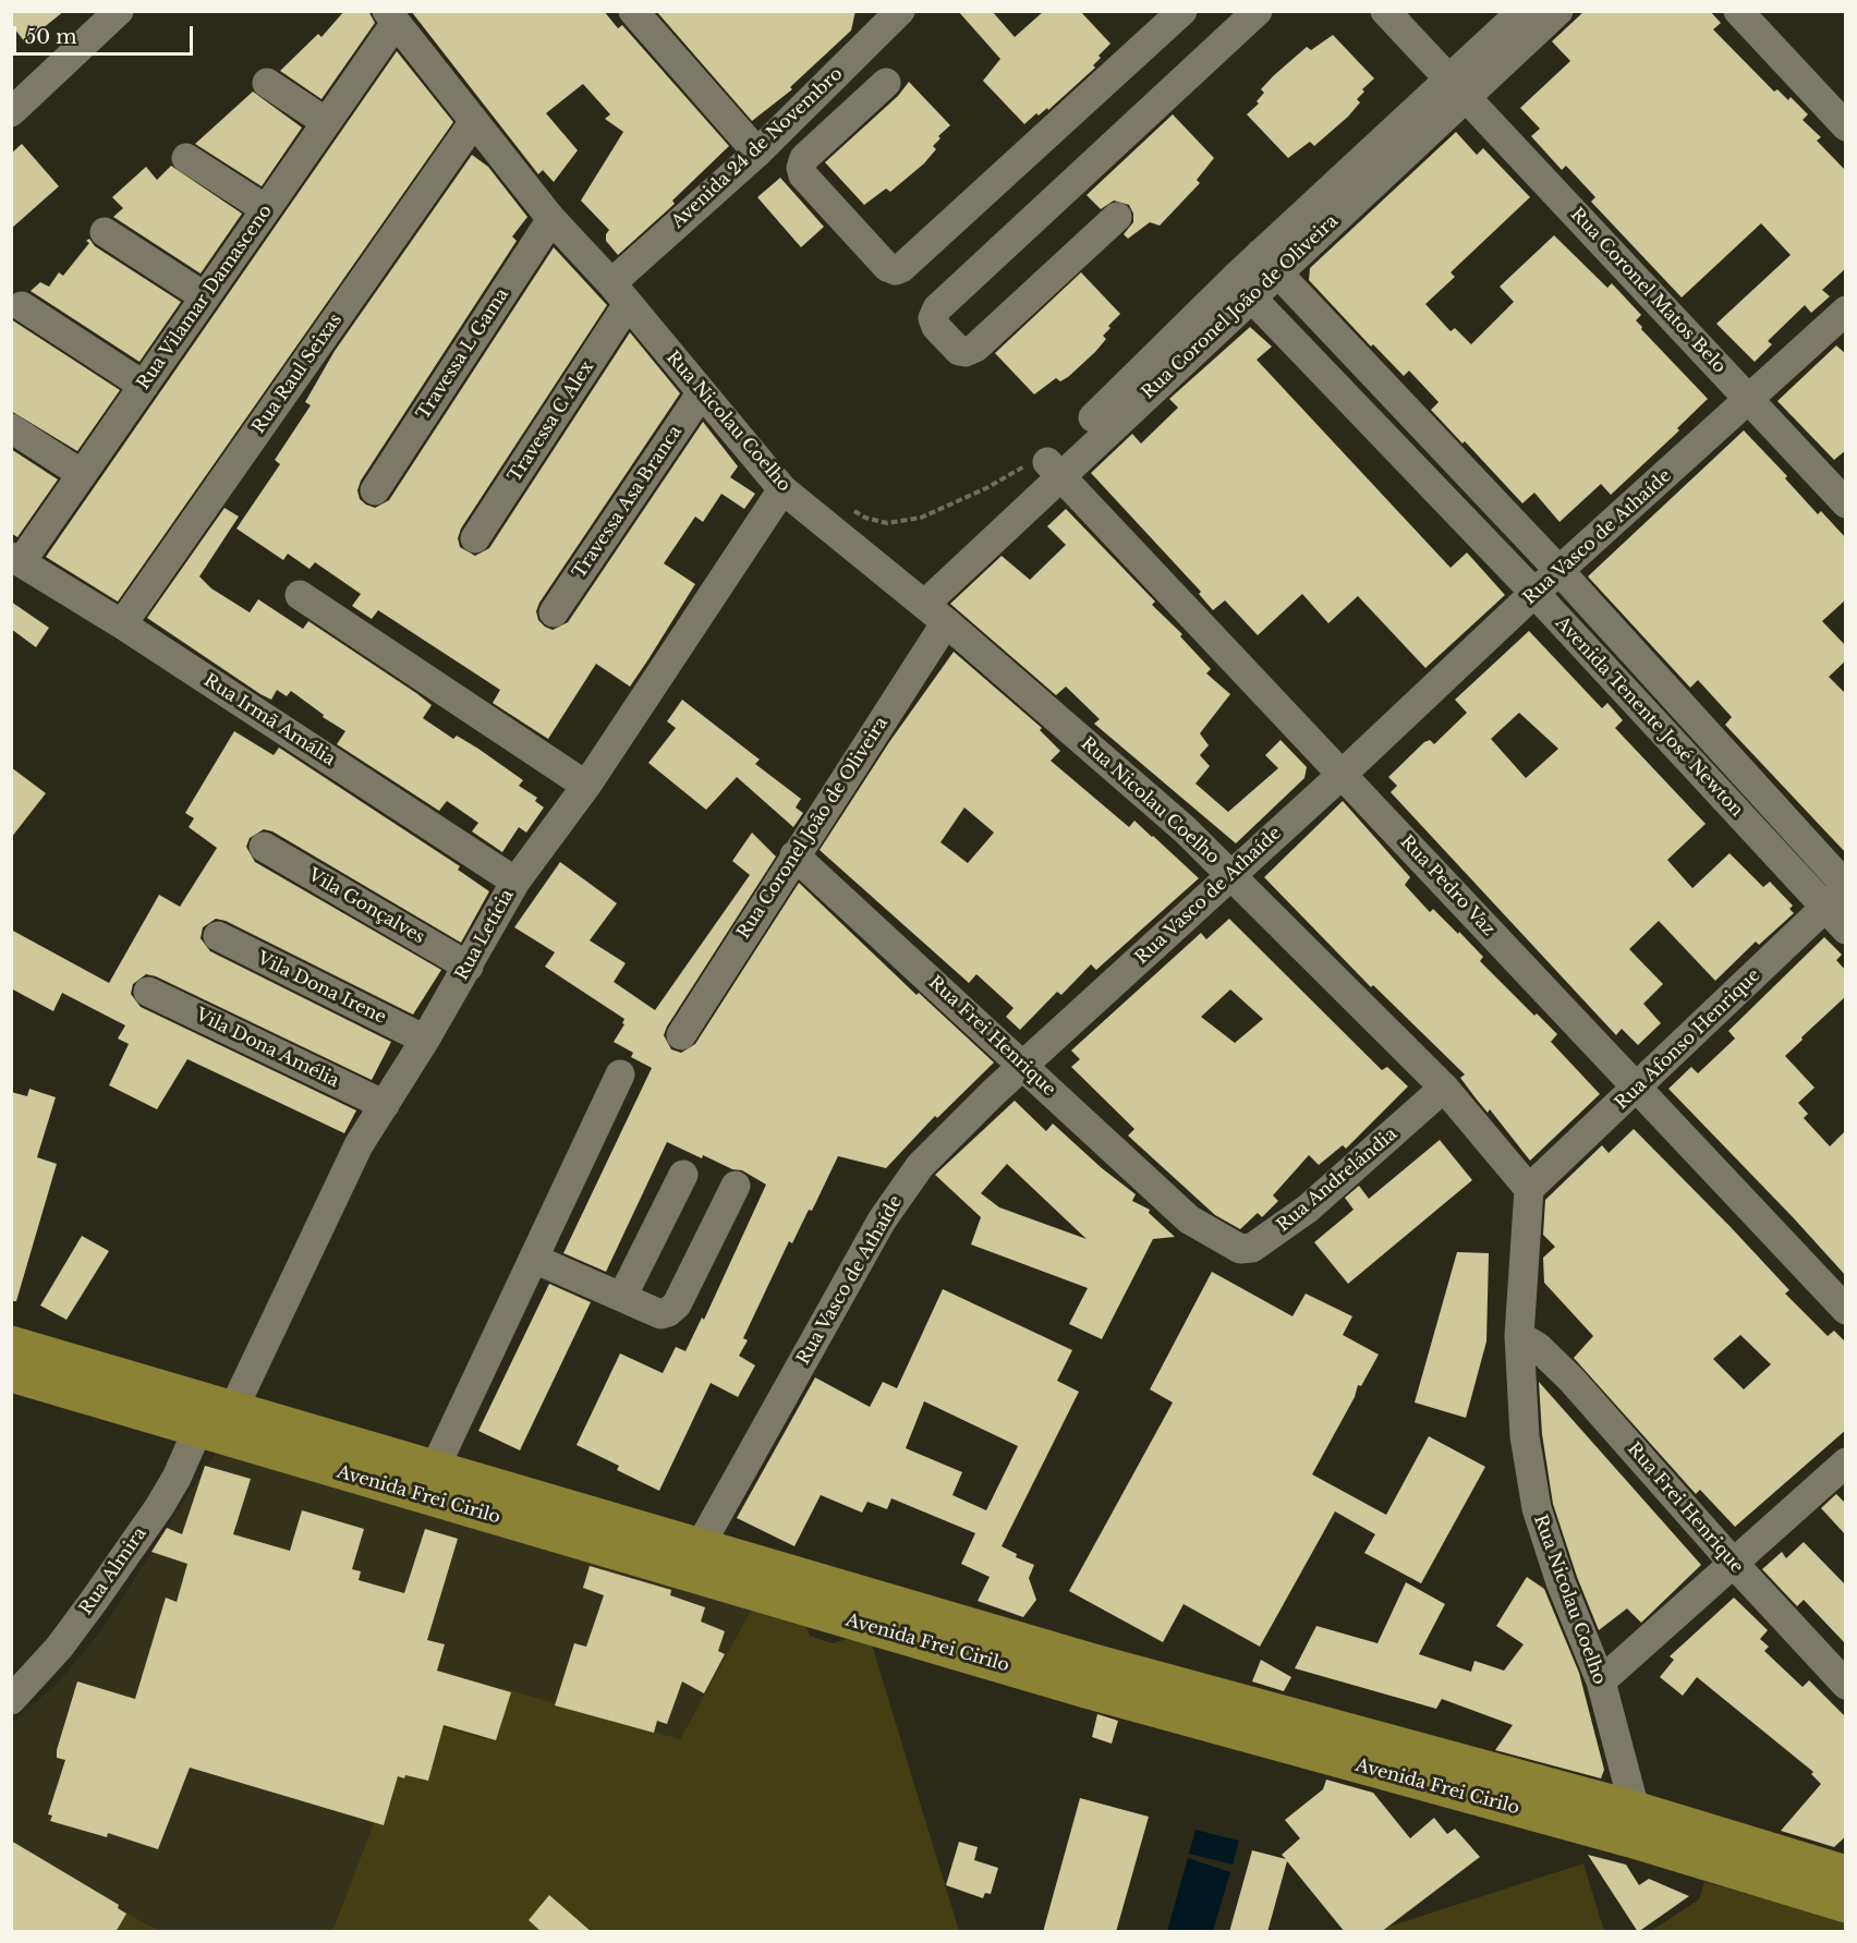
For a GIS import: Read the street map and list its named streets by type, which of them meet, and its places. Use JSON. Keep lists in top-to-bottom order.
{
  "streets": {
    "main road": ["Avenida Frei Cirilo"],
    "street": [
      "Avenida 24 de Novembro",
      "Rua Coronel Matos Belo",
      "Rua Vilamar Damasceno",
      "Rua Coronel João de Oliveira",
      "Travessa L Gama",
      "Rua Raul Seixas",
      "Travessa C Alex",
      "Rua Nicolau Coelho",
      "Travessa Asa Branca",
      "Rua Vasco de Athaíde",
      "Avenida Tenente José Newton",
      "Rua Irmã Amália",
      "Rua Pedro Vaz",
      "Vila Gonçalves",
      "Rua Letícia",
      "Vila Dona Irene",
      "Rua Frei Henrique",
      "Rua Afonso Henrique",
      "Vila Dona Amélia",
      "Rua Andrelándia",
      "Rua Almira"
    ]
  },
  "crossings": [
    ["Avenida 24 de Novembro", "Travessa C Alex"],
    ["Avenida 24 de Novembro", "Rua Nicolau Coelho"],
    ["Rua Coronel Matos Belo", "Rua Coronel João de Oliveira"],
    ["Rua Coronel Matos Belo", "Rua Vasco de Athaíde"],
    ["Rua Vilamar Damasceno", "Rua Nicolau Coelho"],
    ["Rua Vilamar Damasceno", "Rua Irmã Amália"],
    ["Rua Coronel João de Oliveira", "Rua Nicolau Coelho"],
    ["Rua Coronel João de Oliveira", "Avenida Tenente José Newton"],
    ["Rua Coronel João de Oliveira", "Rua Pedro Vaz"],
    ["Rua Coronel João de Oliveira", "Rua Frei Henrique"],
    ["Travessa L Gama", "Rua Nicolau Coelho"],
    ["Rua Raul Seixas", "Rua Nicolau Coelho"],
    ["Rua Raul Seixas", "Rua Irmã Amália"],
    ["Travessa C Alex", "Rua Nicolau Coelho"],
    ["Rua Nicolau Coelho", "Travessa Asa Branca"],
    ["Rua Nicolau Coelho", "Rua Vasco de Athaíde"],
    ["Rua Nicolau Coelho", "Rua Letícia"],
    ["Rua Nicolau Coelho", "Rua Frei Henrique"],
    ["Rua Nicolau Coelho", "Rua Afonso Henrique"],
    ["Rua Nicolau Coelho", "Rua Andrelándia"],
    ["Rua Nicolau Coelho", "Avenida Frei Cirilo"],
    ["Rua Vasco de Athaíde", "Avenida Tenente José Newton"],
    ["Rua Vasco de Athaíde", "Rua Pedro Vaz"],
    ["Rua Vasco de Athaíde", "Rua Frei Henrique"],
    ["Rua Vasco de Athaíde", "Avenida Frei Cirilo"],
    ["Avenida Tenente José Newton", "Rua Afonso Henrique"],
    ["Rua Irmã Amália", "Rua Letícia"],
    ["Rua Pedro Vaz", "Rua Afonso Henrique"],
    ["Vila Gonçalves", "Rua Letícia"],
    ["Rua Letícia", "Vila Dona Irene"],
    ["Rua Letícia", "Vila Dona Amélia"],
    ["Rua Letícia", "Avenida Frei Cirilo"],
    ["Rua Letícia", "Rua Almira"],
    ["Rua Frei Henrique", "Rua Andrelándia"],
    ["Avenida Frei Cirilo", "Rua Almira"]
  ],
  "scale_bar": "50 m"
}
